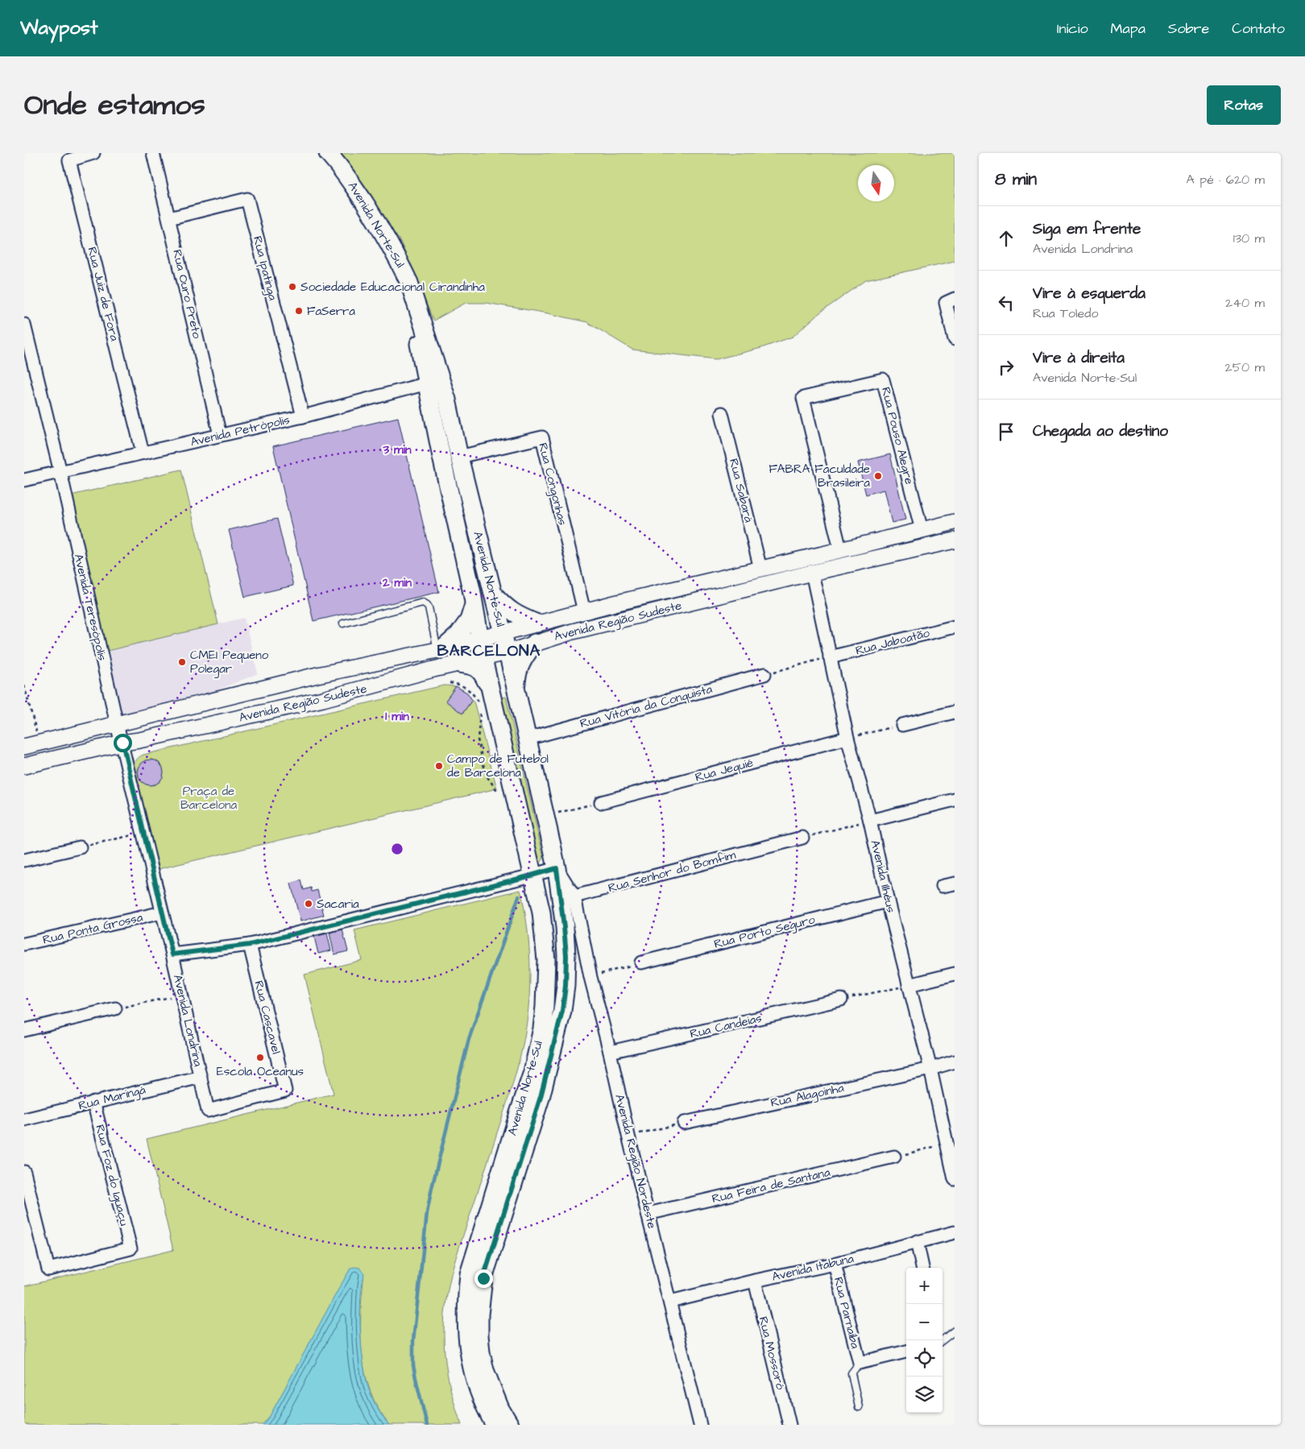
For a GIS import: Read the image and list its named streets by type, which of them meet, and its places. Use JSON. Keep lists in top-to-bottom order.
{
  "streets": {
    "main road": ["Avenida Norte-Sul"],
    "street": [
      "Rua Ipatinga",
      "Rua Juiz de Fora",
      "Rua Ouro Preto",
      "Avenida Petrópolis",
      "Rua Pouso Alegre",
      "Rua Congonhas",
      "Rua Sabará",
      "Avenida Teresópolis",
      "Avenida Região Sudeste",
      "Rua Jaboatão",
      "Rua Vitória da Conquista",
      "Rua Jequié",
      "Rua Senhor do Bomfim",
      "Avenida Ilhéus",
      "Rua Ponta Grossa",
      "Rua Porto Seguro",
      "Rua Cascavel",
      "Avenida Londrina",
      "Rua Candeias",
      "Rua Alagoinha",
      "Rua Maringá",
      "Avenida Região Nordeste",
      "Rua Foz do Iguaçu",
      "Rua Feira de Santana",
      "Avenida Itabuna",
      "Rua Parnaíba",
      "Rua Mossoró"
    ]
  },
  "crossings": [
    ["Avenida Norte-Sul", "Avenida Petrópolis"],
    ["Avenida Norte-Sul", "Rua Congonhas"],
    ["Avenida Norte-Sul", "Avenida Região Sudeste"],
    ["Avenida Norte-Sul", "Rua Vitória da Conquista"],
    ["Rua Ipatinga", "Rua Ouro Preto"],
    ["Rua Ipatinga", "Avenida Petrópolis"],
    ["Rua Juiz de Fora", "Avenida Petrópolis"],
    ["Rua Ouro Preto", "Avenida Petrópolis"],
    ["Avenida Petrópolis", "Avenida Teresópolis"],
    ["Rua Pouso Alegre", "Avenida Região Sudeste"],
    ["Rua Congonhas", "Avenida Região Sudeste"],
    ["Rua Sabará", "Avenida Região Sudeste"],
    ["Avenida Teresópolis", "Avenida Região Sudeste"],
    ["Avenida Teresópolis", "Avenida Londrina"],
    ["Avenida Região Sudeste", "Avenida Ilhéus"],
    ["Avenida Região Sudeste", "Avenida Londrina"],
    ["Rua Jaboatão", "Avenida Ilhéus"],
    ["Rua Jequié", "Avenida Ilhéus"],
    ["Rua Senhor do Bomfim", "Avenida Região Nordeste"],
    ["Avenida Ilhéus", "Rua Porto Seguro"],
    ["Avenida Ilhéus", "Rua Alagoinha"],
    ["Rua Ponta Grossa", "Avenida Londrina"],
    ["Rua Cascavel", "Avenida Londrina"],
    ["Avenida Londrina", "Rua Maringá"],
    ["Rua Candeias", "Avenida Região Nordeste"],
    ["Rua Maringá", "Rua Foz do Iguaçu"],
    ["Avenida Região Nordeste", "Rua Feira de Santana"],
    ["Avenida Região Nordeste", "Avenida Itabuna"],
    ["Avenida Itabuna", "Rua Parnaíba"],
    ["Avenida Itabuna", "Rua Mossoró"]
  ],
  "districts": ["BARCELONA"],
  "parks": ["Praça de Barcelona"],
  "places": [
    "Sociedade Educacional Cirandinha",
    "FaSerra",
    "FABRA Faculdade Brasileira",
    "CMEI Pequeno Polegar",
    "Campo de Futebol de Barcelona",
    "Sacaria",
    "Escola Oceanus"
  ],
  "north": "bottom",
  "page": {
    "header": "Waypost",
    "nav": [
      "Início",
      "Mapa",
      "Sobre",
      "Contato"
    ],
    "title": "Onde estamos",
    "buttons": "Rotas",
    "heading": ["8 min", "A pé · 620 m"],
    "list": [
      ["Siga em frente", "Avenida Londrina", "130 m"],
      ["Vire à esquerda", "Rua Toledo", "240 m"],
      ["Vire à direita", "Avenida Norte-Sul", "250 m"],
      "Chegada ao destino"
    ],
    "map_buttons": ["+", "−"]
  },
  "rings": ["3 min", "2 min", "1 min"]
}
